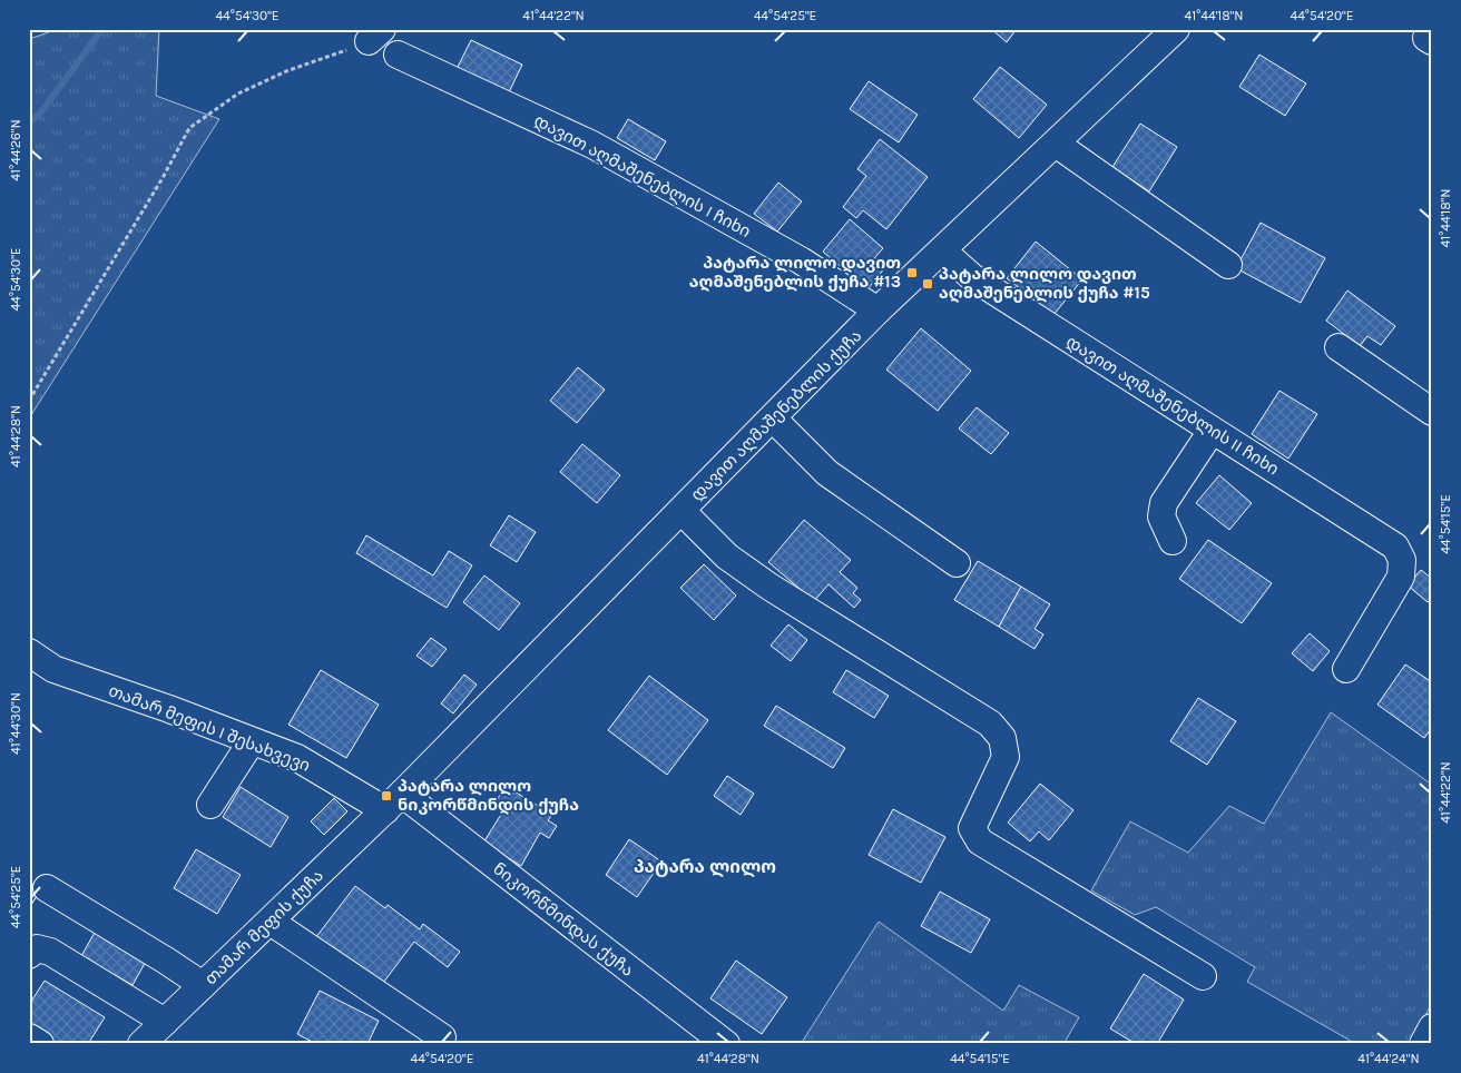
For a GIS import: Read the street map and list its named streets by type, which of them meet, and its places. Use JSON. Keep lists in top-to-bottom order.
{
  "streets": {
    "street": [
      "დავით აღმაშენებლის I ჩიხი",
      "დავით აღმაშენებლის II ჩიხი",
      "დავით აღმაშენებლის ქუჩა",
      "თამარ მეფის I შესახვევი",
      "ნიკორწმინდას ქუჩა",
      "თამარ მეფის ქუჩა"
    ]
  },
  "crossings": [
    ["დავით აღმაშენებლის I ჩიხი", "დავით აღმაშენებლის ქუჩა"],
    ["დავით აღმაშენებლის II ჩიხი", "დავით აღმაშენებლის ქუჩა"],
    ["დავით აღმაშენებლის ქუჩა", "თამარ მეფის I შესახვევი"],
    ["დავით აღმაშენებლის ქუჩა", "ნიკორწმინდას ქუჩა"],
    ["დავით აღმაშენებლის ქუჩა", "თამარ მეფის ქუჩა"],
    ["თამარ მეფის I შესახვევი", "ნიკორწმინდას ქუჩა"],
    ["თამარ მეფის I შესახვევი", "თამარ მეფის ქუჩა"],
    ["ნიკორწმინდას ქუჩა", "თამარ მეფის ქუჩა"]
  ],
  "districts": ["პატარა ლილო"],
  "places": {
    "transit": ["პატარა ლილო დავით აღმაშენებლის ქუჩა #13", "პატარა ლილო დავით აღმაშენებლის ქუჩა #15", "პატარა ლილო ნიკორწმინდის ქუჩა"]
  },
  "coordinates": [
    "44°54'30\"E",
    "41°44'22\"N",
    "44°54'25\"E",
    "41°44'18\"N",
    "44°54'20\"E",
    "41°44'26\"N",
    "41°44'28\"N",
    "44°54'15\"E",
    "41°44'30\"N",
    "41°44'24\"N"
  ]
}
